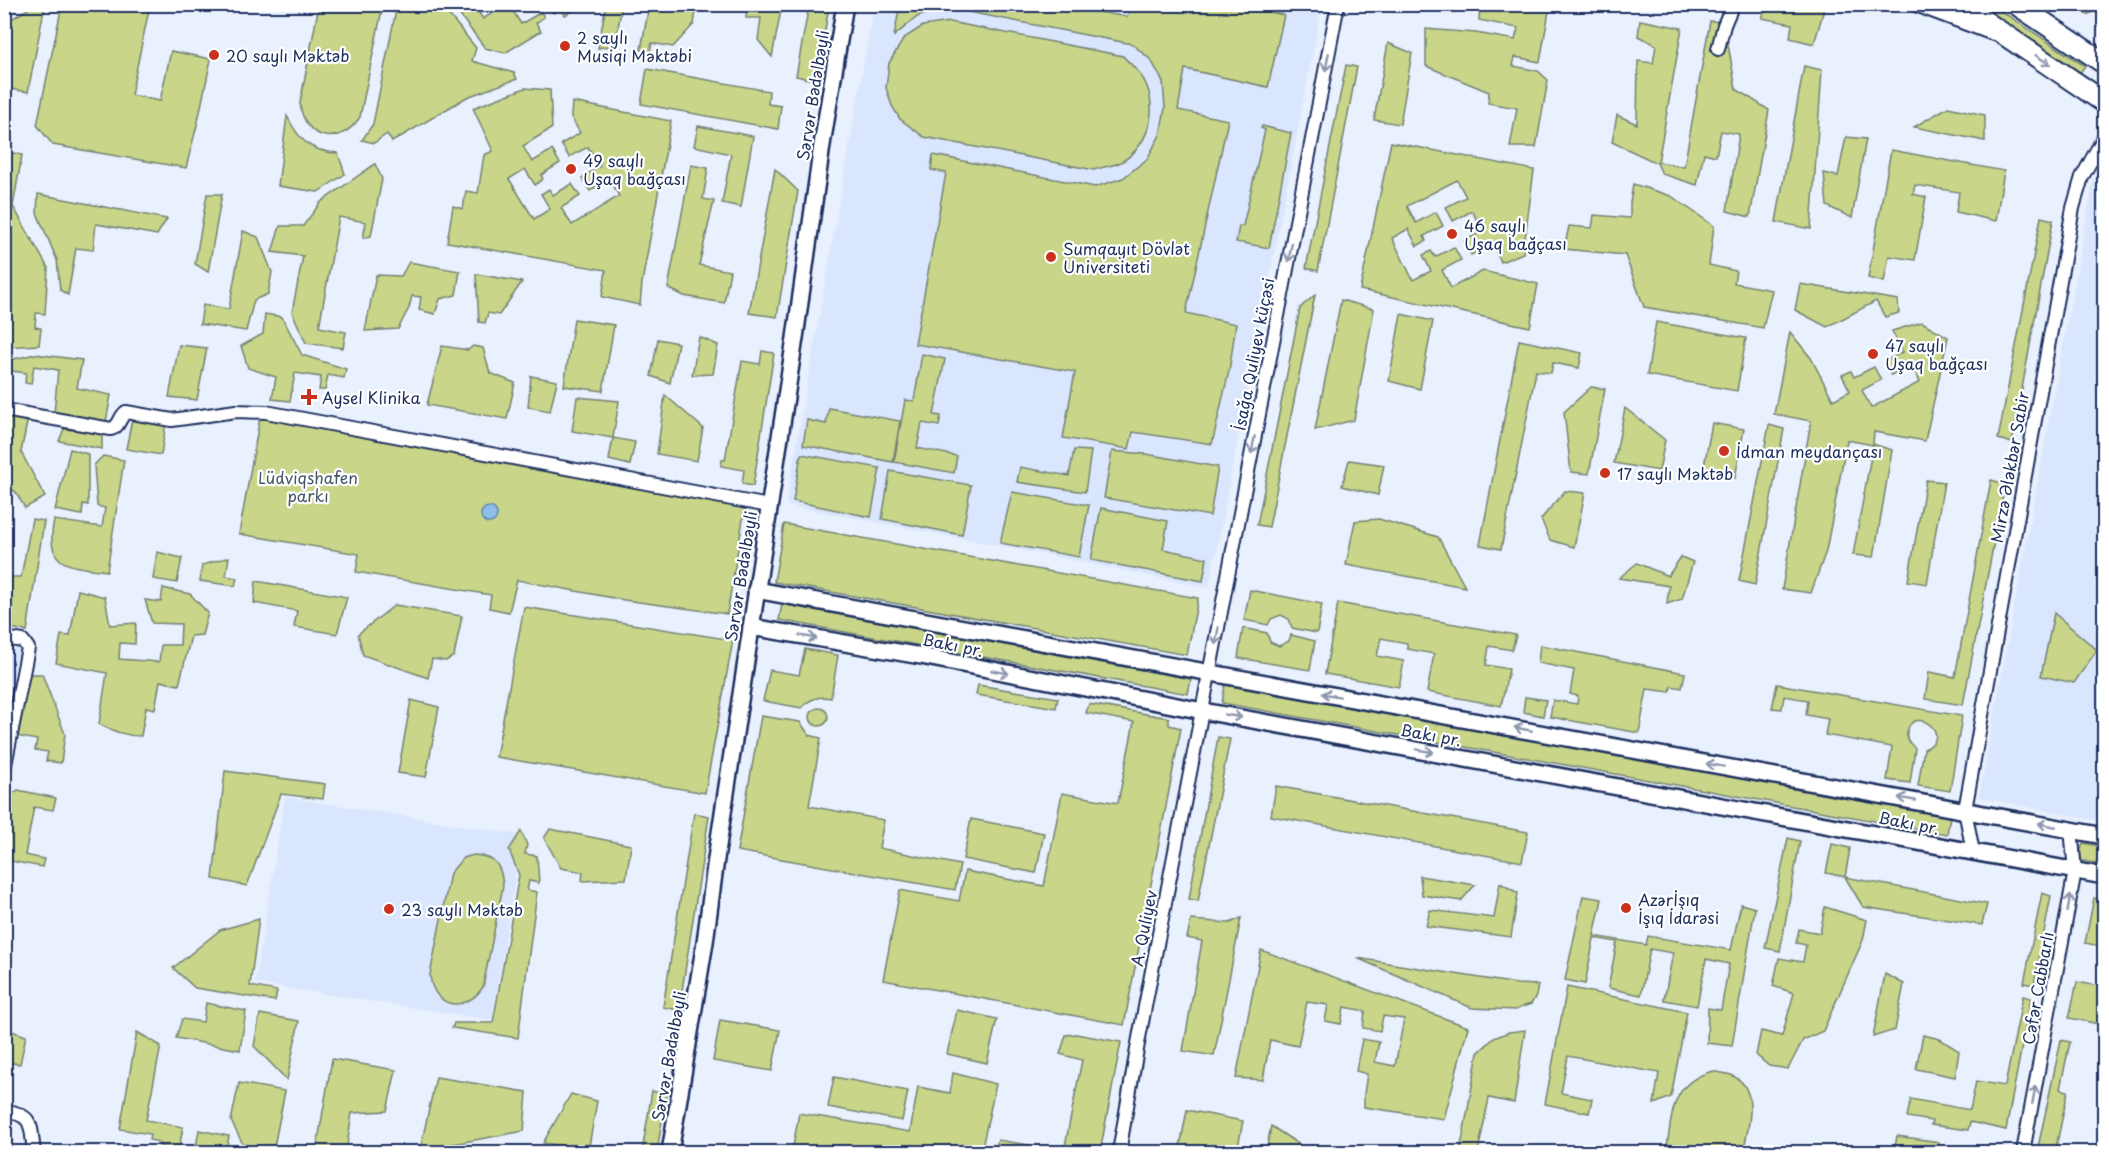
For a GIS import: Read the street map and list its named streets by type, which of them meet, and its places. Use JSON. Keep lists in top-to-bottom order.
{
  "streets": {
    "street": [
      "Sərvər Bədəlbəyli",
      "İsağa Quliyev küçəsi",
      "Mirzə Ələkbər Sabir",
      "Bakı pr.",
      "A. Quliyev",
      "Cəfər Cabbarlı"
    ]
  },
  "crossings": [
    ["Sərvər Bədəlbəyli", "Bakı pr."],
    ["İsağa Quliyev küçəsi", "Bakı pr."],
    ["İsağa Quliyev küçəsi", "A. Quliyev"],
    ["Mirzə Ələkbər Sabir", "Bakı pr."],
    ["Bakı pr.", "A. Quliyev"],
    ["Bakı pr.", "Cəfər Cabbarlı"]
  ],
  "one_way": ["İsağa Quliyev küçəsi", "Cəfər Cabbarlı"],
  "parks": ["Lüdviqshafen parkı"],
  "places": {
    "other": [
      "2 saylı Musiqi Məktəbi",
      "20 saylı Məktəb",
      "49 saylı Uşaq bağçası",
      "46 saylı Uşaq bağçası",
      "Sumqayıt Dövlət Universiteti",
      "47 saylı Uşaq bağçası",
      "İdman meydançası",
      "17 saylı Məktəb",
      "Azərİşıq İşıq İdarəsi",
      "23 saylı Məktəb"
    ],
    "health": ["Aysel Klinika"]
  }
}
